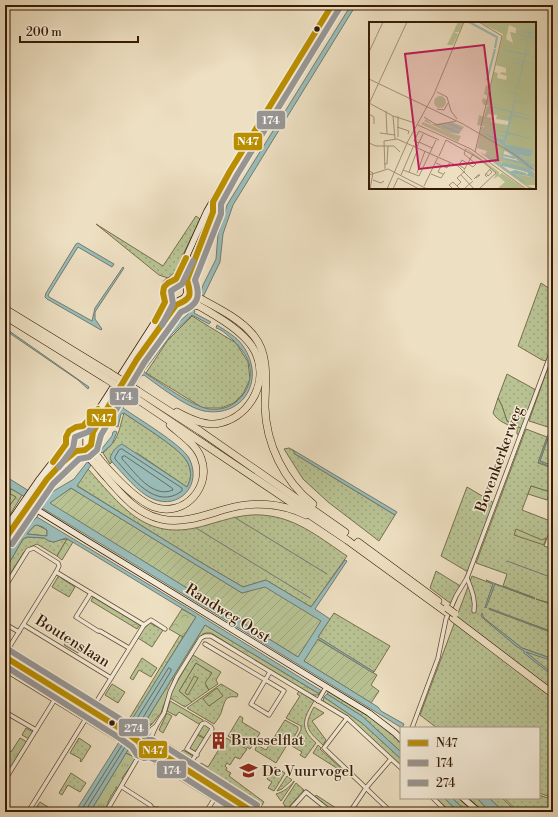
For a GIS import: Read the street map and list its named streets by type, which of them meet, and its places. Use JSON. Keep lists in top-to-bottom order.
{
  "streets": {
    "main road": ["Randweg Oost"],
    "street": ["Bovenkerkerweg", "Boutenslaan"]
  },
  "places": {
    "building": ["Brusselflat"],
    "school or university": ["De Vuurvogel"]
  },
  "lines": ["transit line N47", "transit line 174", "transit line 274"],
  "legend": ["N47", "174", "274"],
  "scale_bar": "200 m"
}
